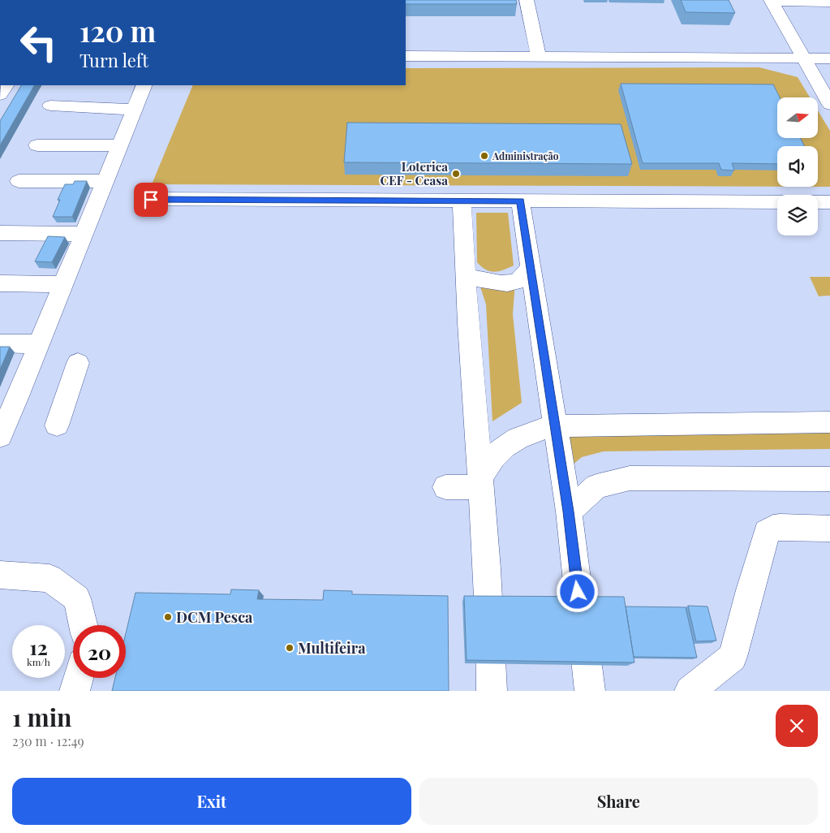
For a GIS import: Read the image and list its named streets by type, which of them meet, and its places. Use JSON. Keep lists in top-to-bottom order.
{
  "places": [
    "Administração",
    "Loterica CEF - Ceasa",
    "DCM Pesca",
    "Multifeira"
  ],
  "north": "right",
  "page": {
    "turn": ["120 m", "Turn left"],
    "speed": "12 km/h",
    "limit": "20",
    "heading": ["1 min", "230 m · 12:49"],
    "buttons": ["Exit", "Share"]
  }
}
